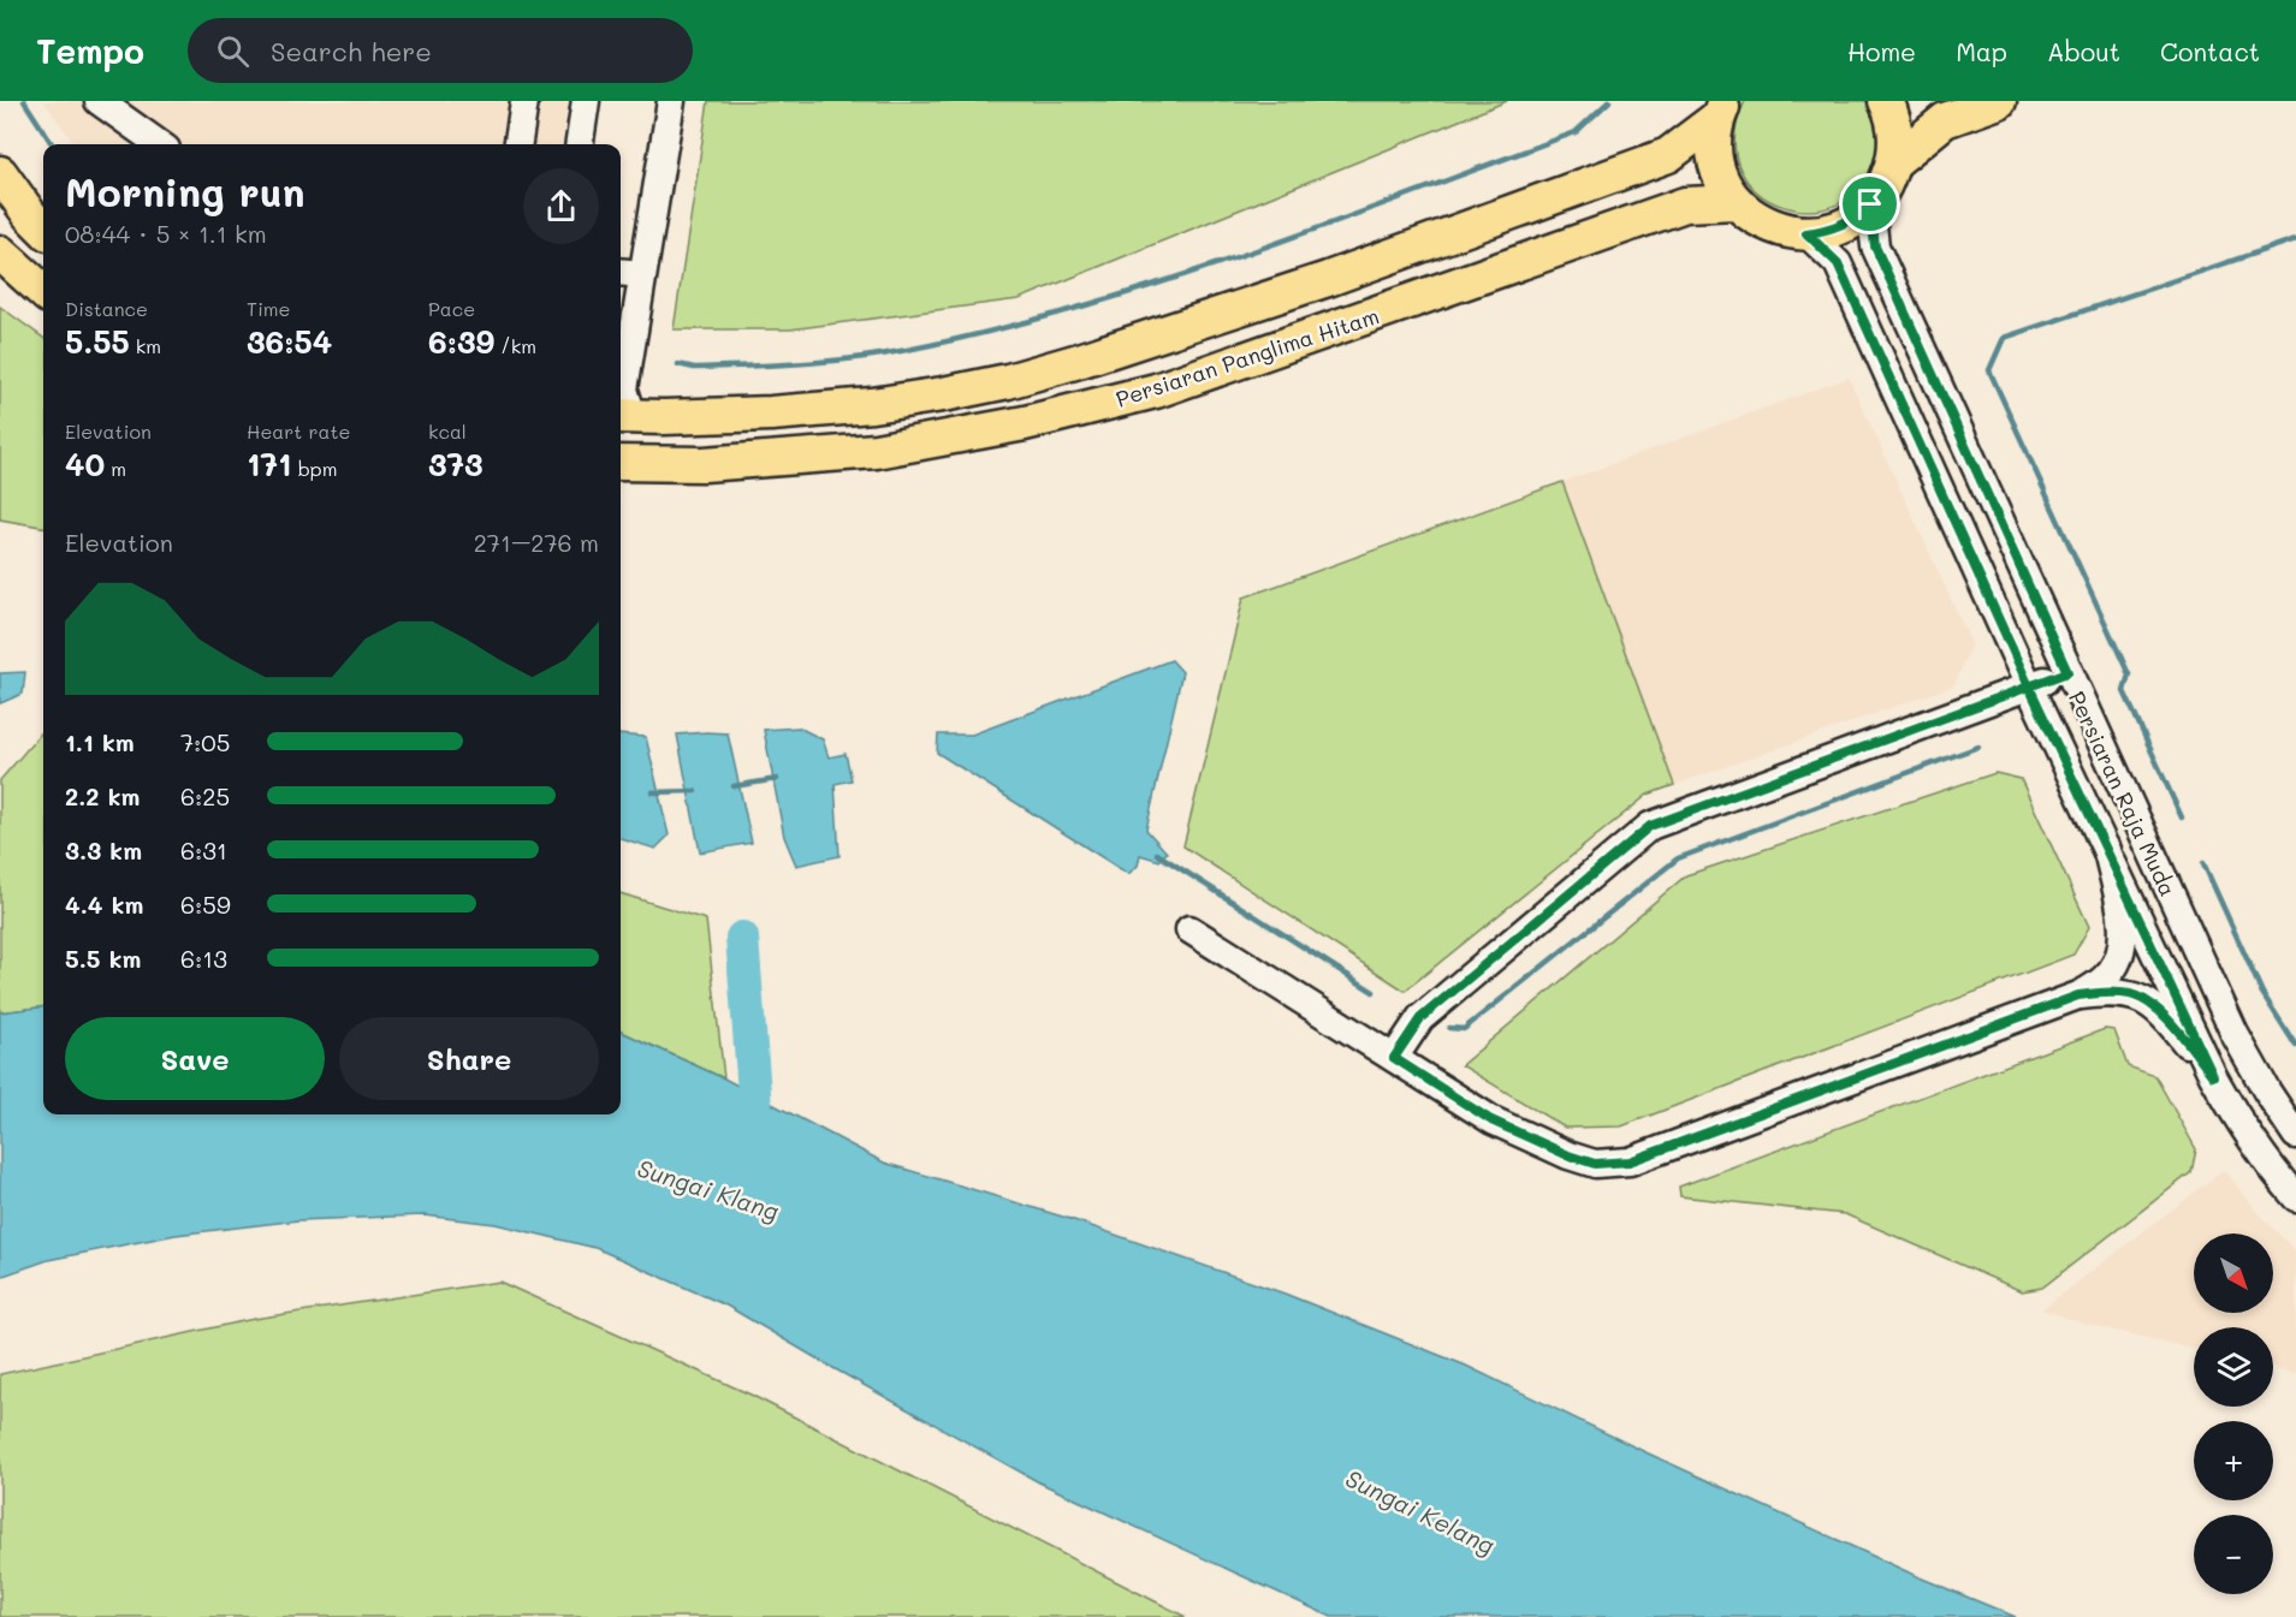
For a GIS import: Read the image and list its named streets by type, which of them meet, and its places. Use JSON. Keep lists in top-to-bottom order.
{
  "streets": {
    "main road": ["Persiaran Panglima Hitam"],
    "street": ["Persiaran Raja Muda"]
  },
  "water": ["Sungai Klang", "Sungai Kelang"],
  "north": "bottom right",
  "page": {
    "header": "Tempo",
    "search": "Search here",
    "nav": [
      "Home",
      "Map",
      "About",
      "Contact"
    ],
    "heading": ["Morning run", "08:44 · 5 × 1.1 km"],
    "stats": [
      ["Distance", "5.55 km"],
      ["Time", "36:54"],
      ["Pace", "6:39 /km"],
      ["Elevation", "40 m"],
      ["Heart rate", "171 bpm"],
      ["kcal", "373"]
    ],
    "chart": ["Elevation", "271–276 m"],
    "list": [
      {
        "name": "1.1 km",
        "note": "7:05"
      },
      {
        "name": "2.2 km",
        "note": "6:25"
      },
      {
        "name": "3.3 km",
        "note": "6:31"
      },
      {
        "name": "4.4 km",
        "note": "6:59"
      },
      {
        "name": "5.5 km",
        "note": "6:13"
      }
    ],
    "buttons": ["Save", "Share"],
    "map_buttons": ["+", "−"]
  }
}
